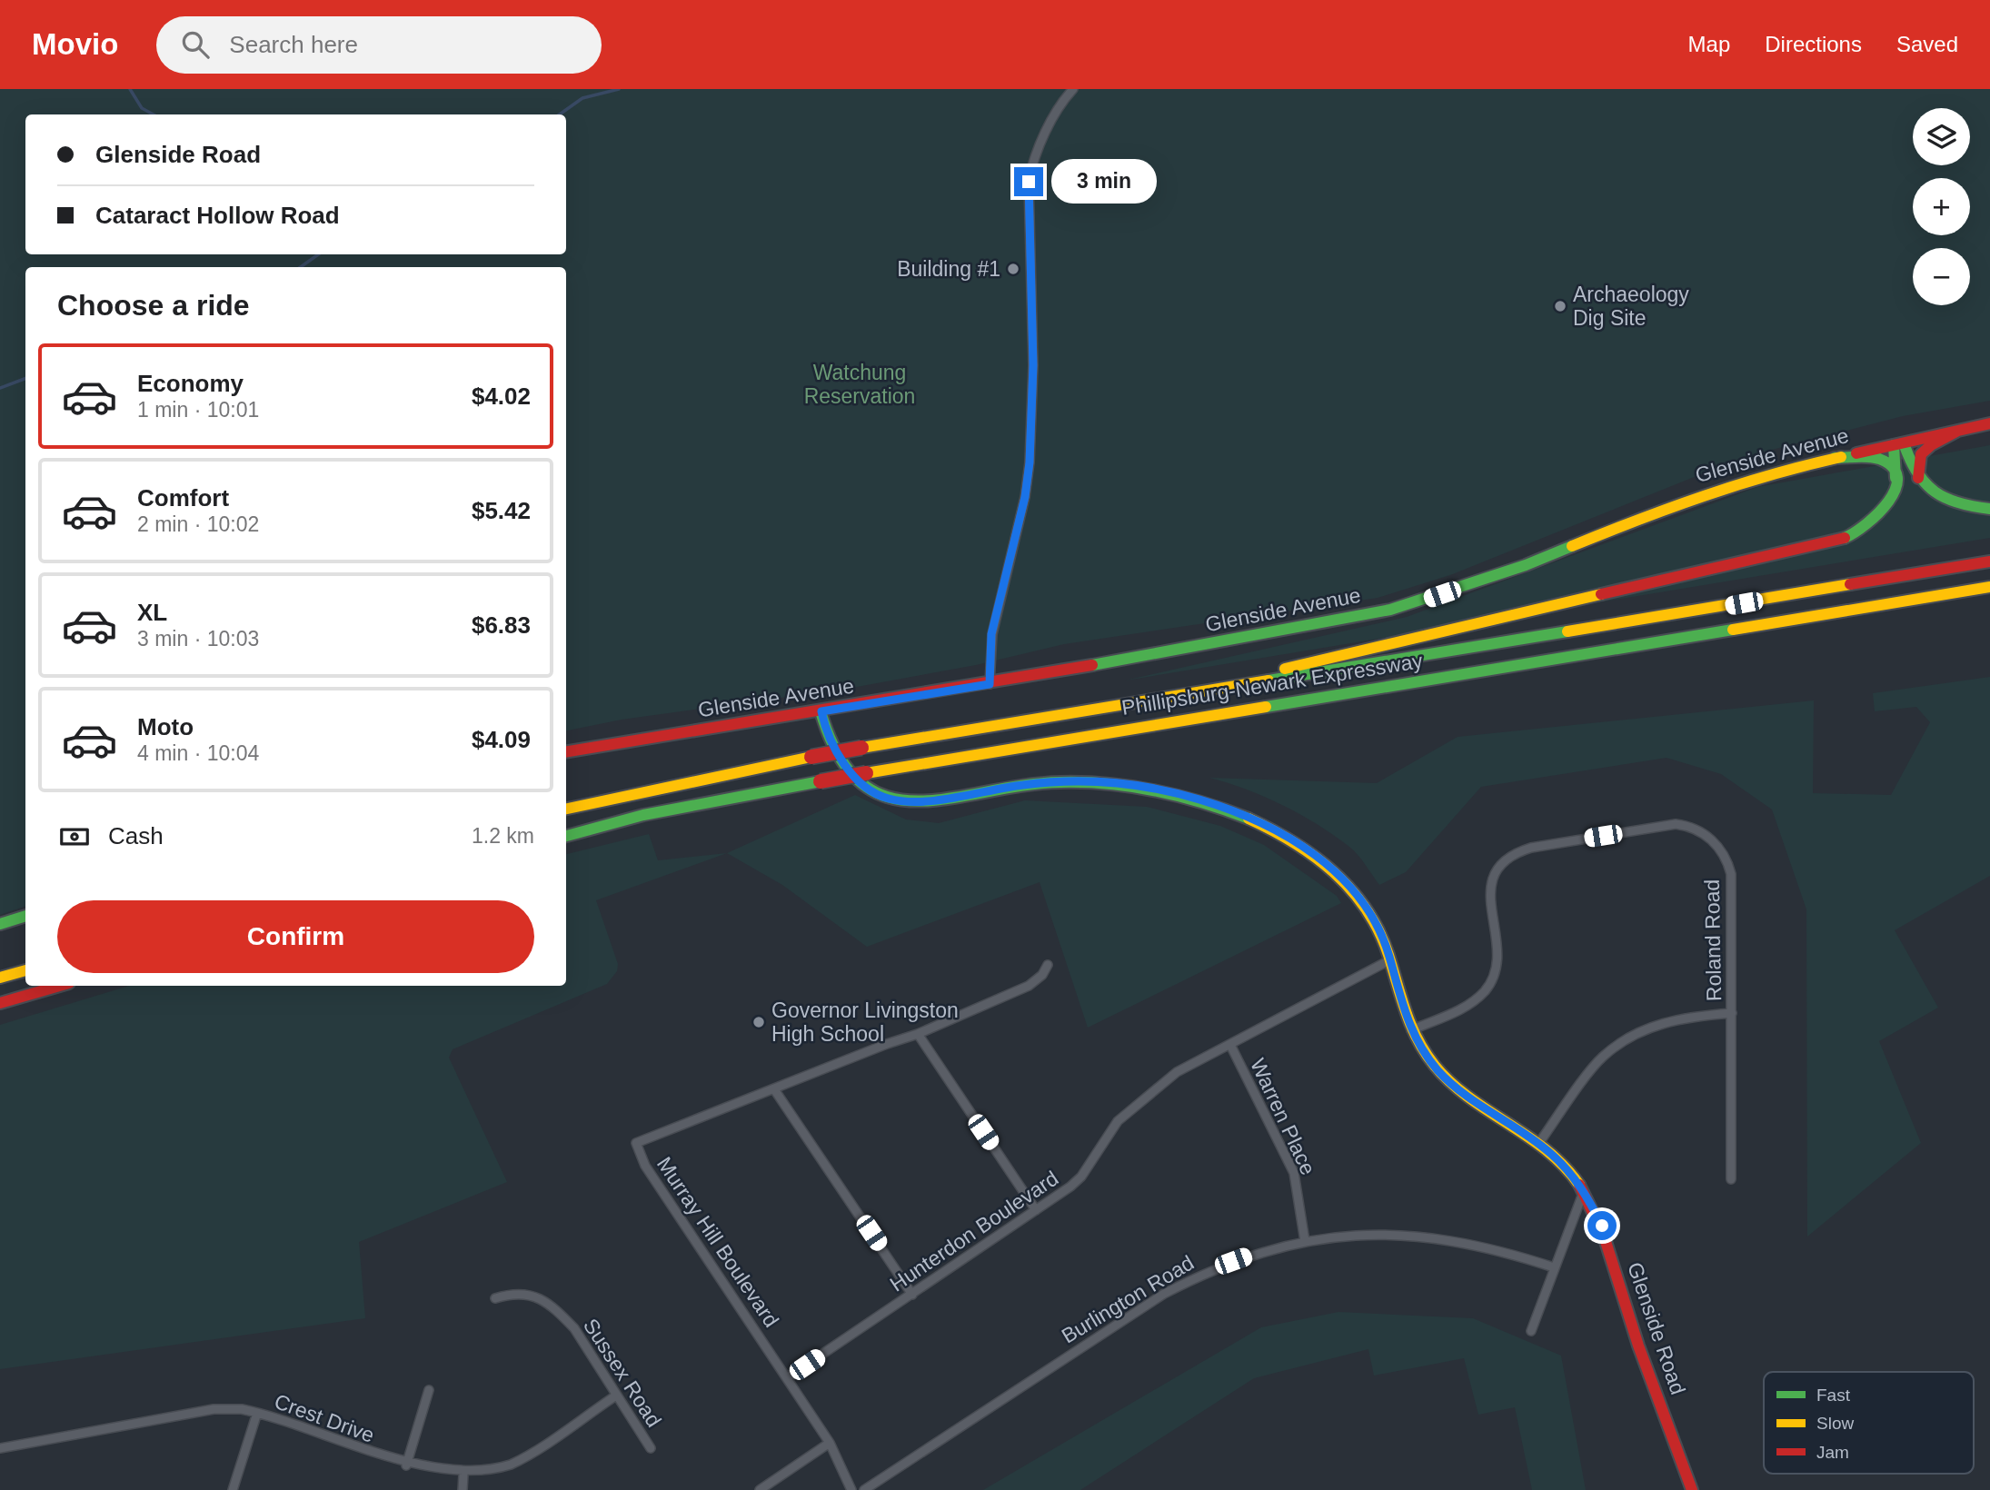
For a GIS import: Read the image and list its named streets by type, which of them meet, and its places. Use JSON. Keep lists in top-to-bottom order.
{
  "streets": {
    "main road": ["Glenside Avenue", "Phillipsburg-Newark Expressway", "Glenside Road"],
    "street": [
      "Roland Road",
      "Warren Place",
      "Hunterdon Boulevard",
      "Murray Hill Boulevard",
      "Burlington Road",
      "Sussex Road",
      "Crest Drive"
    ]
  },
  "crossings": [
    ["Glenside Avenue", "Glenside Road"],
    ["Roland Road", "Glenside Road"],
    ["Warren Place", "Hunterdon Boulevard"],
    ["Warren Place", "Burlington Road"],
    ["Hunterdon Boulevard", "Murray Hill Boulevard"],
    ["Hunterdon Boulevard", "Glenside Road"],
    ["Sussex Road", "Crest Drive"]
  ],
  "parks": ["Watchung Reservation"],
  "places": ["Building #1", "Archaeology Dig Site", "Governor Livingston High School"],
  "legend": ["Fast", "Slow", "Jam"],
  "page": {
    "header": "Movio",
    "search": "Search here",
    "nav": ["Map", "Directions", "Saved"],
    "map_buttons": ["+", "−"],
    "banner": ["Glenside Road", "Cataract Hollow Road"],
    "bubble": "3 min",
    "heading": "Choose a ride",
    "list": [
      {
        "name": "Economy",
        "note": "1 min · 10:01",
        "value": "$4.02"
      },
      {
        "name": "Comfort",
        "note": "2 min · 10:02",
        "value": "$5.42"
      },
      {
        "name": "XL",
        "note": "3 min · 10:03",
        "value": "$6.83"
      },
      {
        "name": "Moto",
        "note": "4 min · 10:04",
        "value": "$4.09"
      }
    ],
    "pay": ["Cash", "1.2 km"],
    "buttons": "Confirm"
  }
}
